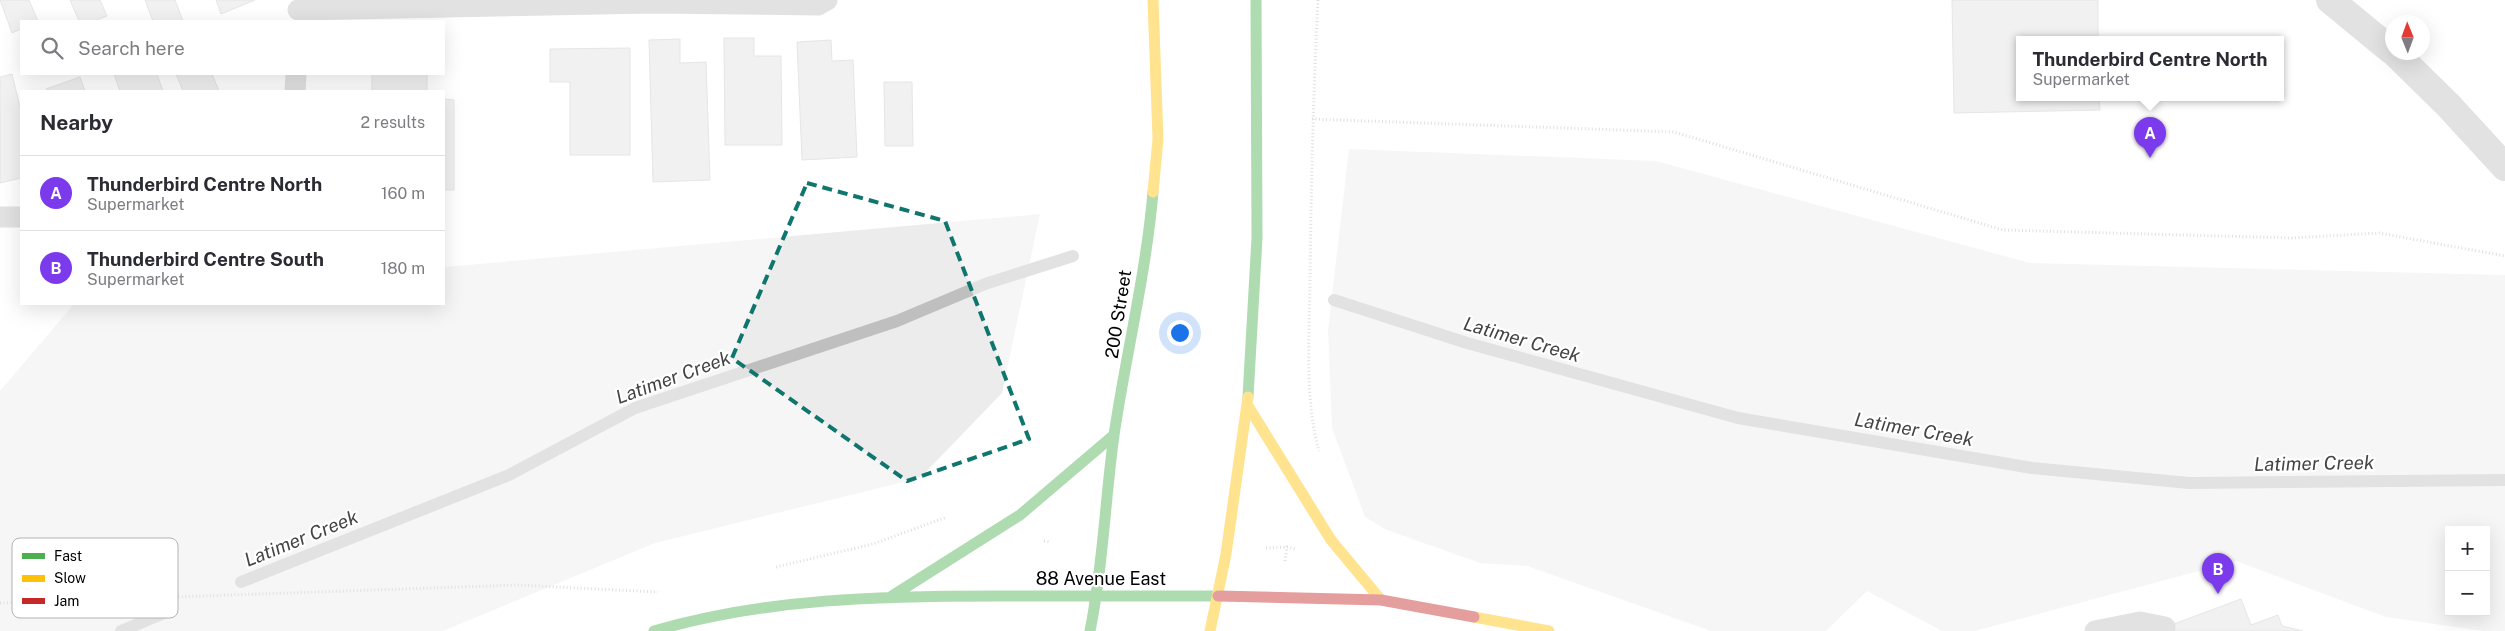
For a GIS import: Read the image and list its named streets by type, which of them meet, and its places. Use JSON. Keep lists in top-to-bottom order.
{
  "streets": {
    "main road": ["200 Street", "88 Avenue East"]
  },
  "crossings": [
    ["200 Street", "88 Avenue East"]
  ],
  "water": ["Latimer Creek"],
  "legend": ["Fast", "Slow", "Jam"],
  "north": "top",
  "page": {
    "search": "Search here",
    "popup": ["Thunderbird Centre North", "Supermarket"],
    "heading": ["Nearby", "2 results"],
    "pins": ["A", "B"],
    "list": [
      {
        "mark": "A",
        "name": "Thunderbird Centre North",
        "note": "Supermarket",
        "value": "160 m"
      },
      {
        "mark": "B",
        "name": "Thunderbird Centre South",
        "note": "Supermarket",
        "value": "180 m"
      }
    ],
    "map_buttons": ["+", "−"]
  }
}
